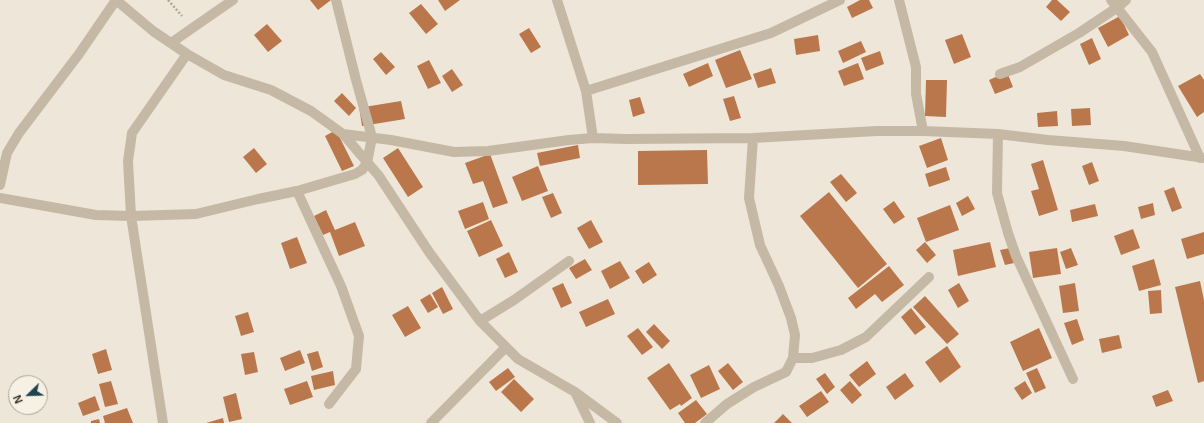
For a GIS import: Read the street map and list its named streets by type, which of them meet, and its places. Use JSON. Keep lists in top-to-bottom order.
{
  "north": "bottom left"
}
